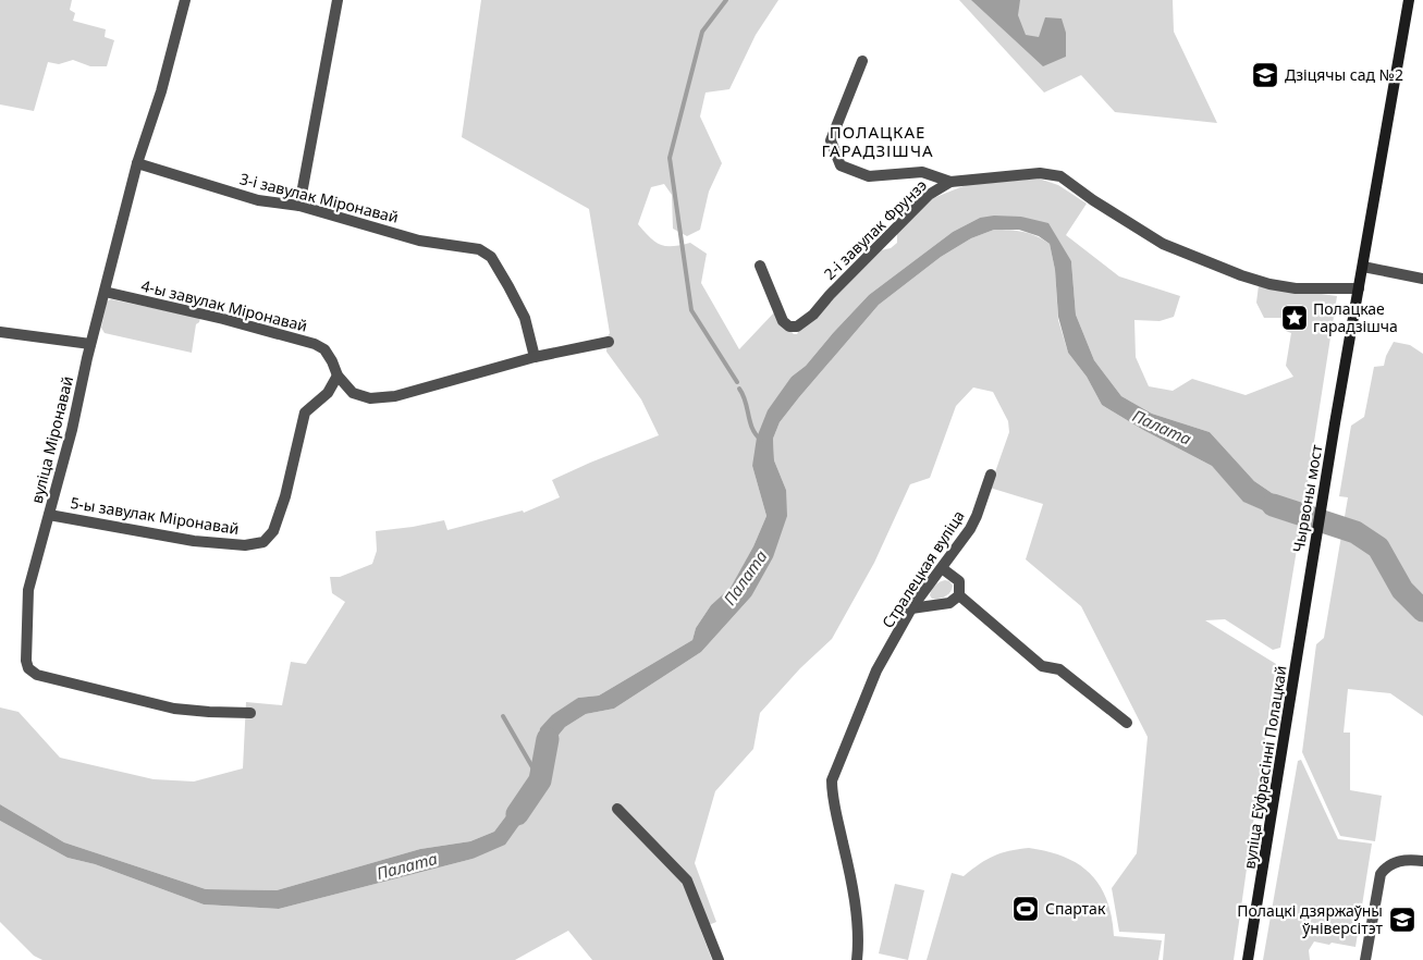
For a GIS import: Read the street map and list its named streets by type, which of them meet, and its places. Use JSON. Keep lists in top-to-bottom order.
{
  "streets": {
    "main road": ["Чырвоны мост", "вуліца Еўфрасінні Полацкай"],
    "street": [
      "3-і завулак Міронавай",
      "2-і завулак Фрунзэ",
      "4-ы завулак Міронавай",
      "вуліца Міронавай",
      "5-ы завулак Міронавай",
      "Стралецкая вуліца"
    ]
  },
  "crossings": [
    ["3-і завулак Міронавай", "4-ы завулак Міронавай"],
    ["3-і завулак Міронавай", "вуліца Міронавай"],
    ["2-і завулак Фрунзэ", "Чырвоны мост"],
    ["4-ы завулак Міронавай", "вуліца Міронавай"],
    ["4-ы завулак Міронавай", "5-ы завулак Міронавай"],
    ["вуліца Міронавай", "5-ы завулак Міронавай"],
    ["Чырвоны мост", "вуліца Еўфрасінні Полацкай"]
  ],
  "districts": ["ПОЛАЦКАЕ ГАРАДЗІШЧА"],
  "water": ["Палата"],
  "places": {
    "school or university": ["Дзіцячы сад №2", "Полацкі дзяржаўны ўніверсітэт"],
    "place": ["Полацкае гарадзішча"],
    "sports": ["Спартак"]
  }
}
